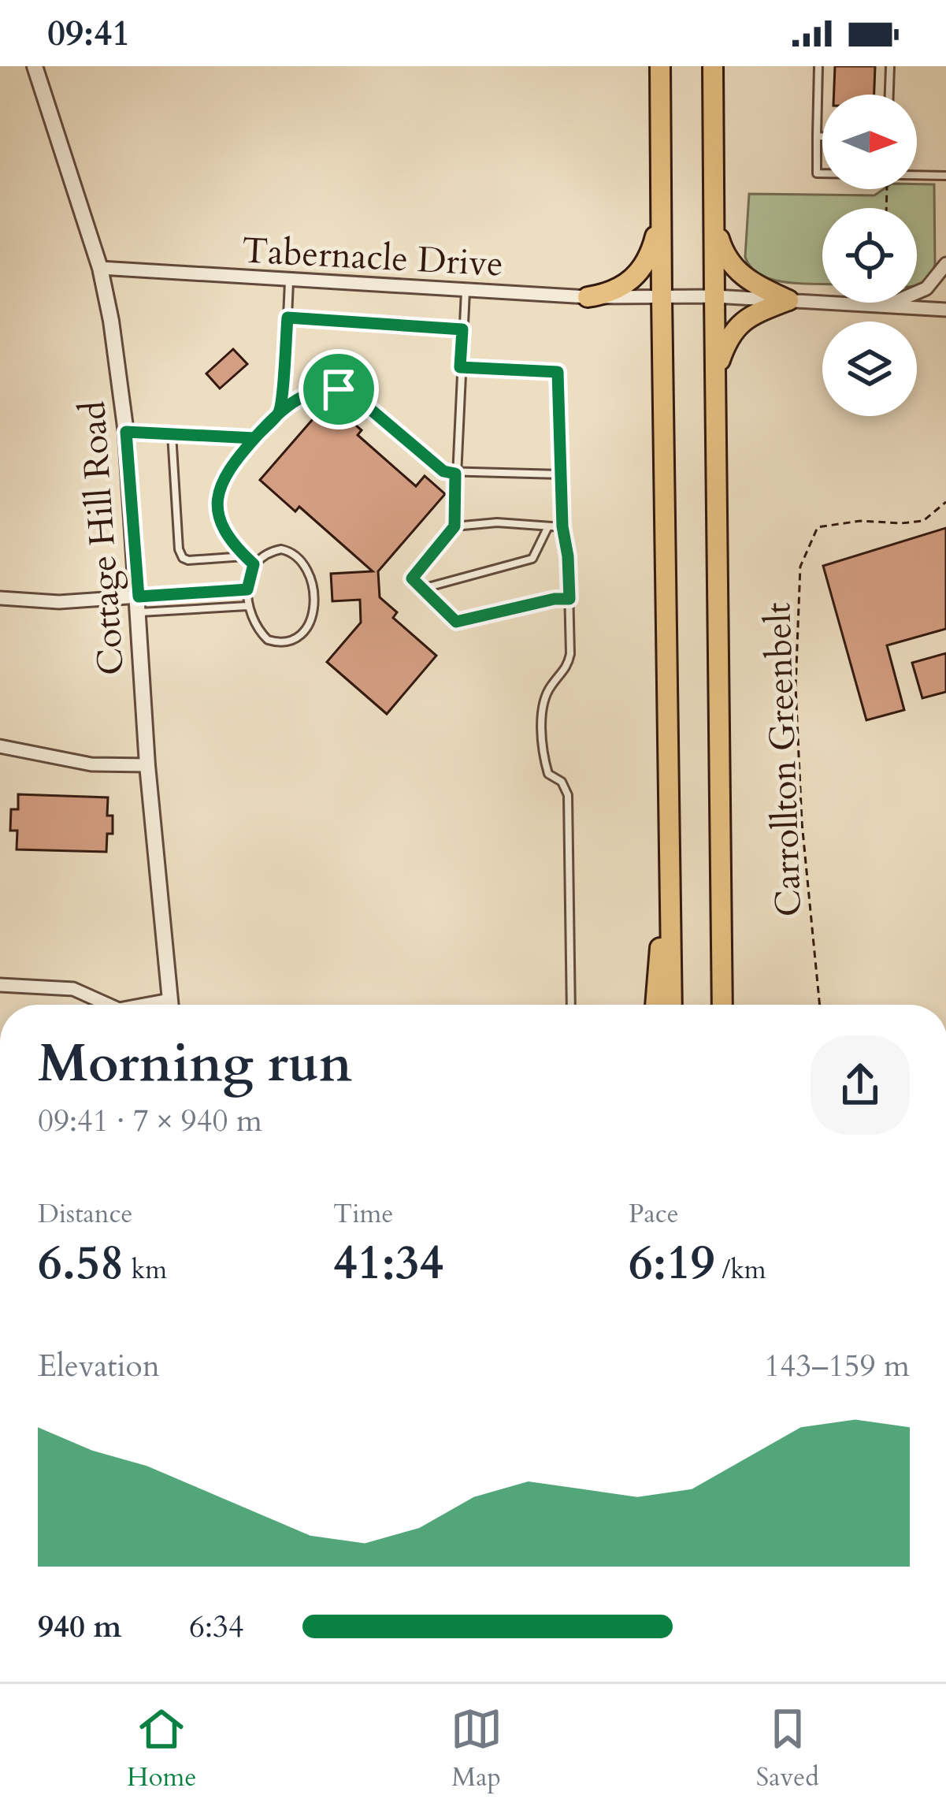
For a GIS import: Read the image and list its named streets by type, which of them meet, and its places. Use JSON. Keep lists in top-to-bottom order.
{
  "streets": {
    "street": ["Tabernacle Drive", "Cottage Hill Road"],
    "path": ["Carrollton Greenbelt"]
  },
  "crossings": [
    ["Tabernacle Drive", "Cottage Hill Road"]
  ],
  "north": "right",
  "page": {
    "status": "09:41",
    "heading": ["Morning run", "09:41 · 7 × 940 m"],
    "stats": [
      ["Distance", "6.58 km"],
      ["Time", "41:34"],
      ["Pace", "6:19 /km"]
    ],
    "chart": ["Elevation", "143–159 m"],
    "list": [
      {
        "name": "940 m",
        "note": "6:34"
      }
    ],
    "tabs": ["Home", "Map", "Saved"]
  }
}
